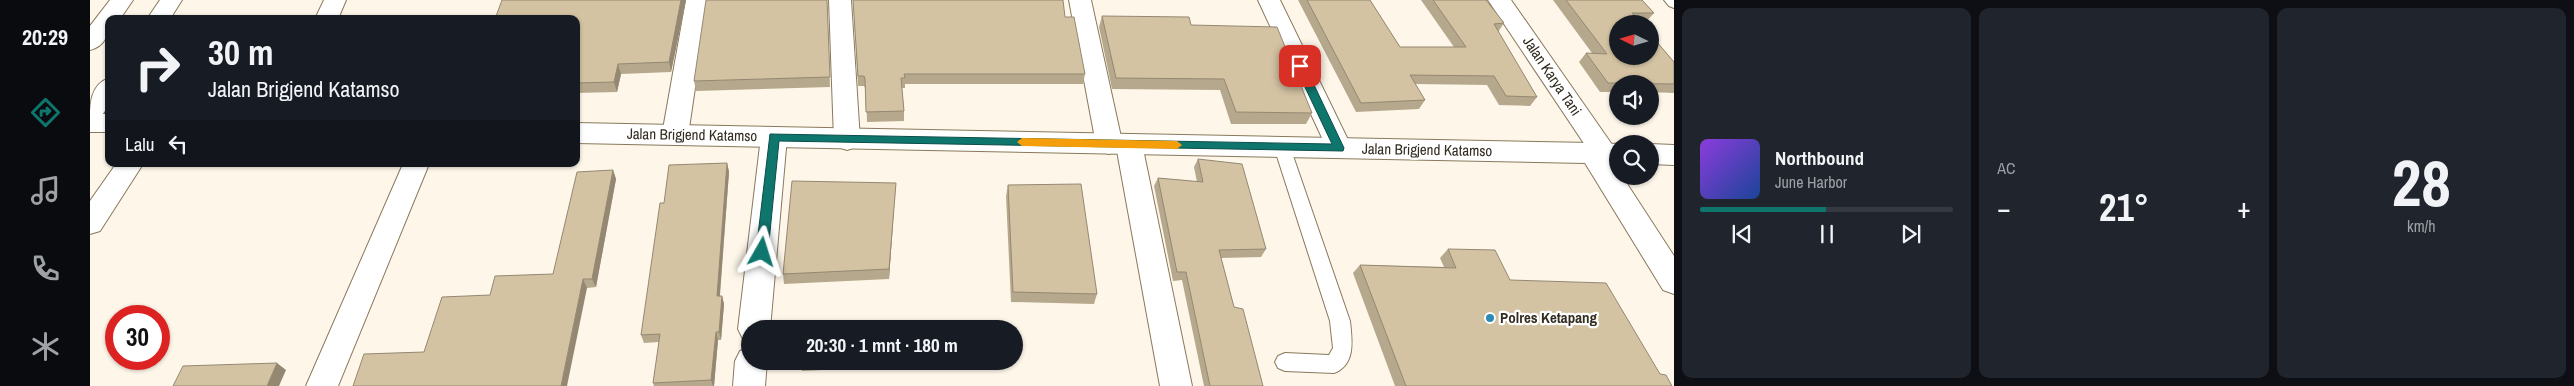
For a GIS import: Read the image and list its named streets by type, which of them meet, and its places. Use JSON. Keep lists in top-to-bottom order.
{
  "streets": {
    "main road": ["Jalan Karya Tani", "Jalan Brigjend Katamso"]
  },
  "crossings": [
    ["Jalan Karya Tani", "Jalan Brigjend Katamso"]
  ],
  "places": ["Polres Ketapang"],
  "north": "left",
  "page": {
    "tabs": "20:29",
    "tile": [
      "AC",
      ["28", "km/h"]
    ],
    "turn": ["30 m", "Jalan Brigjend Katamso"],
    "then": "Lalu",
    "song": ["Northbound", "June Harbor"],
    "heat": ["−", "21°", "+"],
    "limit": "30",
    "trip": "20:30 · 1 mnt · 180 m"
  }
}
